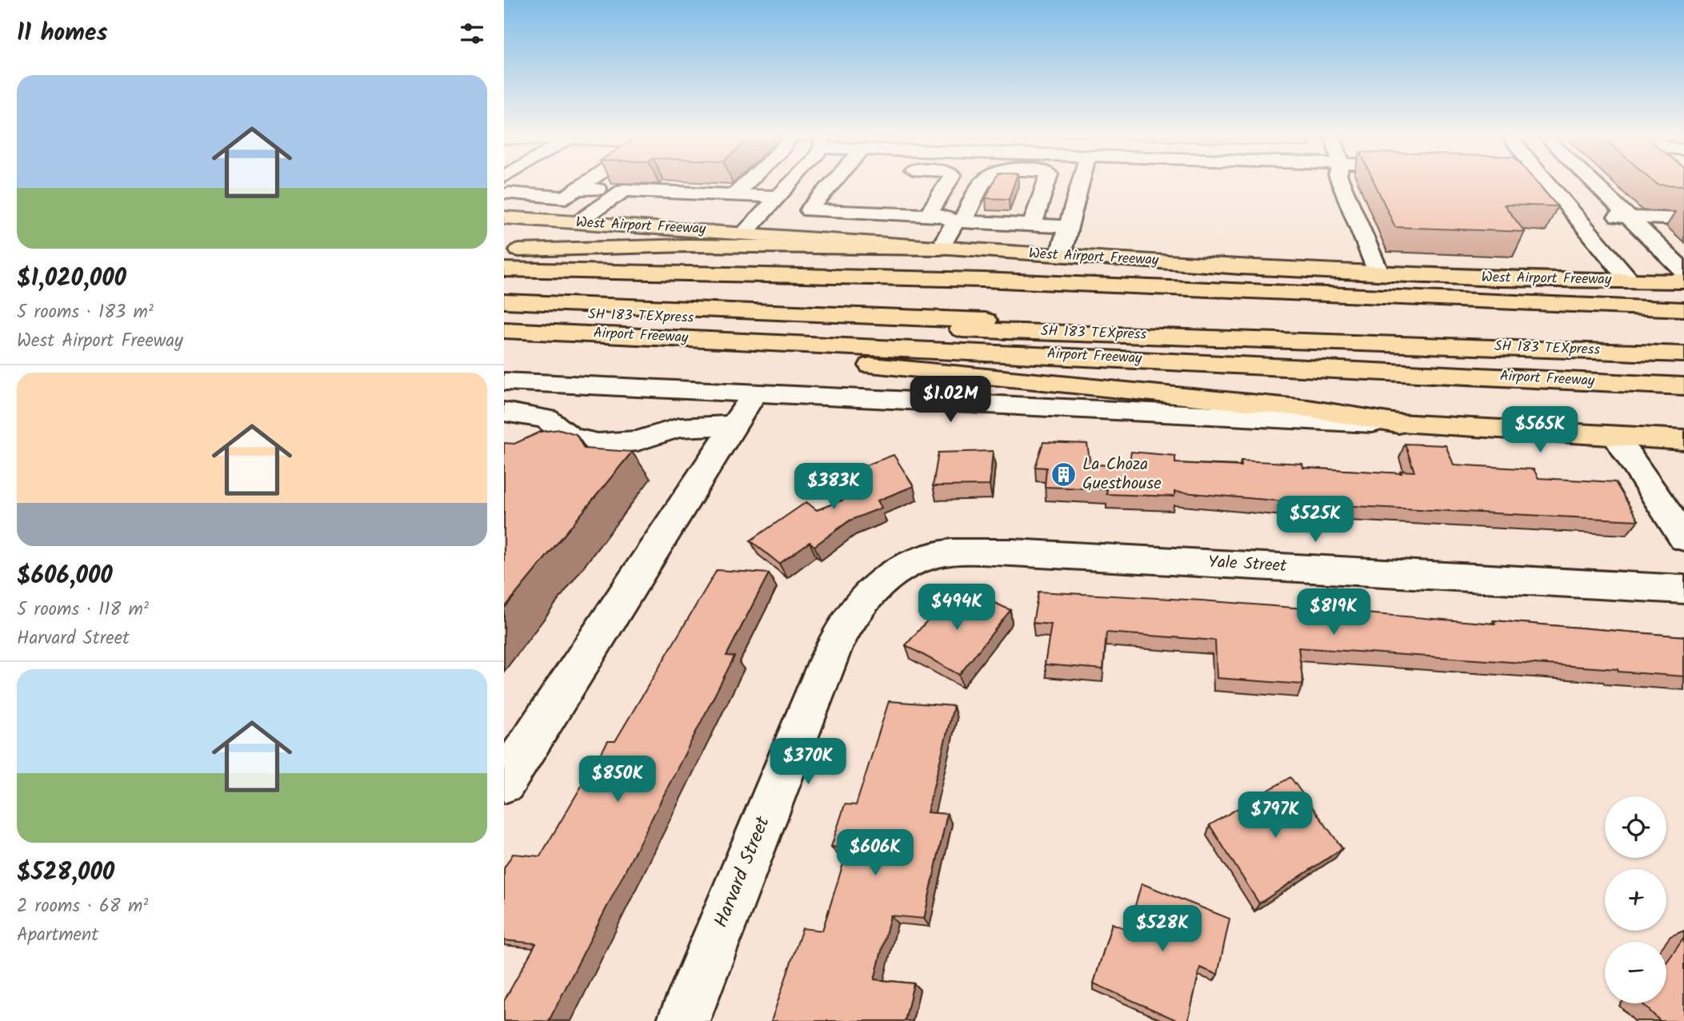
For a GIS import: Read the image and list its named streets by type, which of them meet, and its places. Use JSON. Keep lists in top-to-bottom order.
{
  "streets": {
    "main road": ["West Airport Freeway", "SH 183 TEXpress", "Airport Freeway"],
    "street": ["Yale Street", "Harvard Street"]
  },
  "crossings": [
    ["Yale Street", "Harvard Street"]
  ],
  "places": {
    "building": ["La Choza Guesthouse"]
  },
  "page": {
    "heading": "11 homes",
    "list": [
      {
        "name": "$1,020,000",
        "note": "5 rooms · 183 m² · West Airport Freeway"
      },
      {
        "name": "$606,000",
        "note": "5 rooms · 118 m² · Harvard Street"
      },
      {
        "name": "$528,000",
        "note": "2 rooms · 68 m² · Apartment"
      }
    ],
    "price": [
      "$1.02M",
      "$565K",
      "$383K",
      "$525K",
      "$494K",
      "$819K",
      "$370K",
      "$850K",
      "$797K",
      "$606K",
      "$528K"
    ],
    "map_buttons": ["+", "−"]
  }
}
